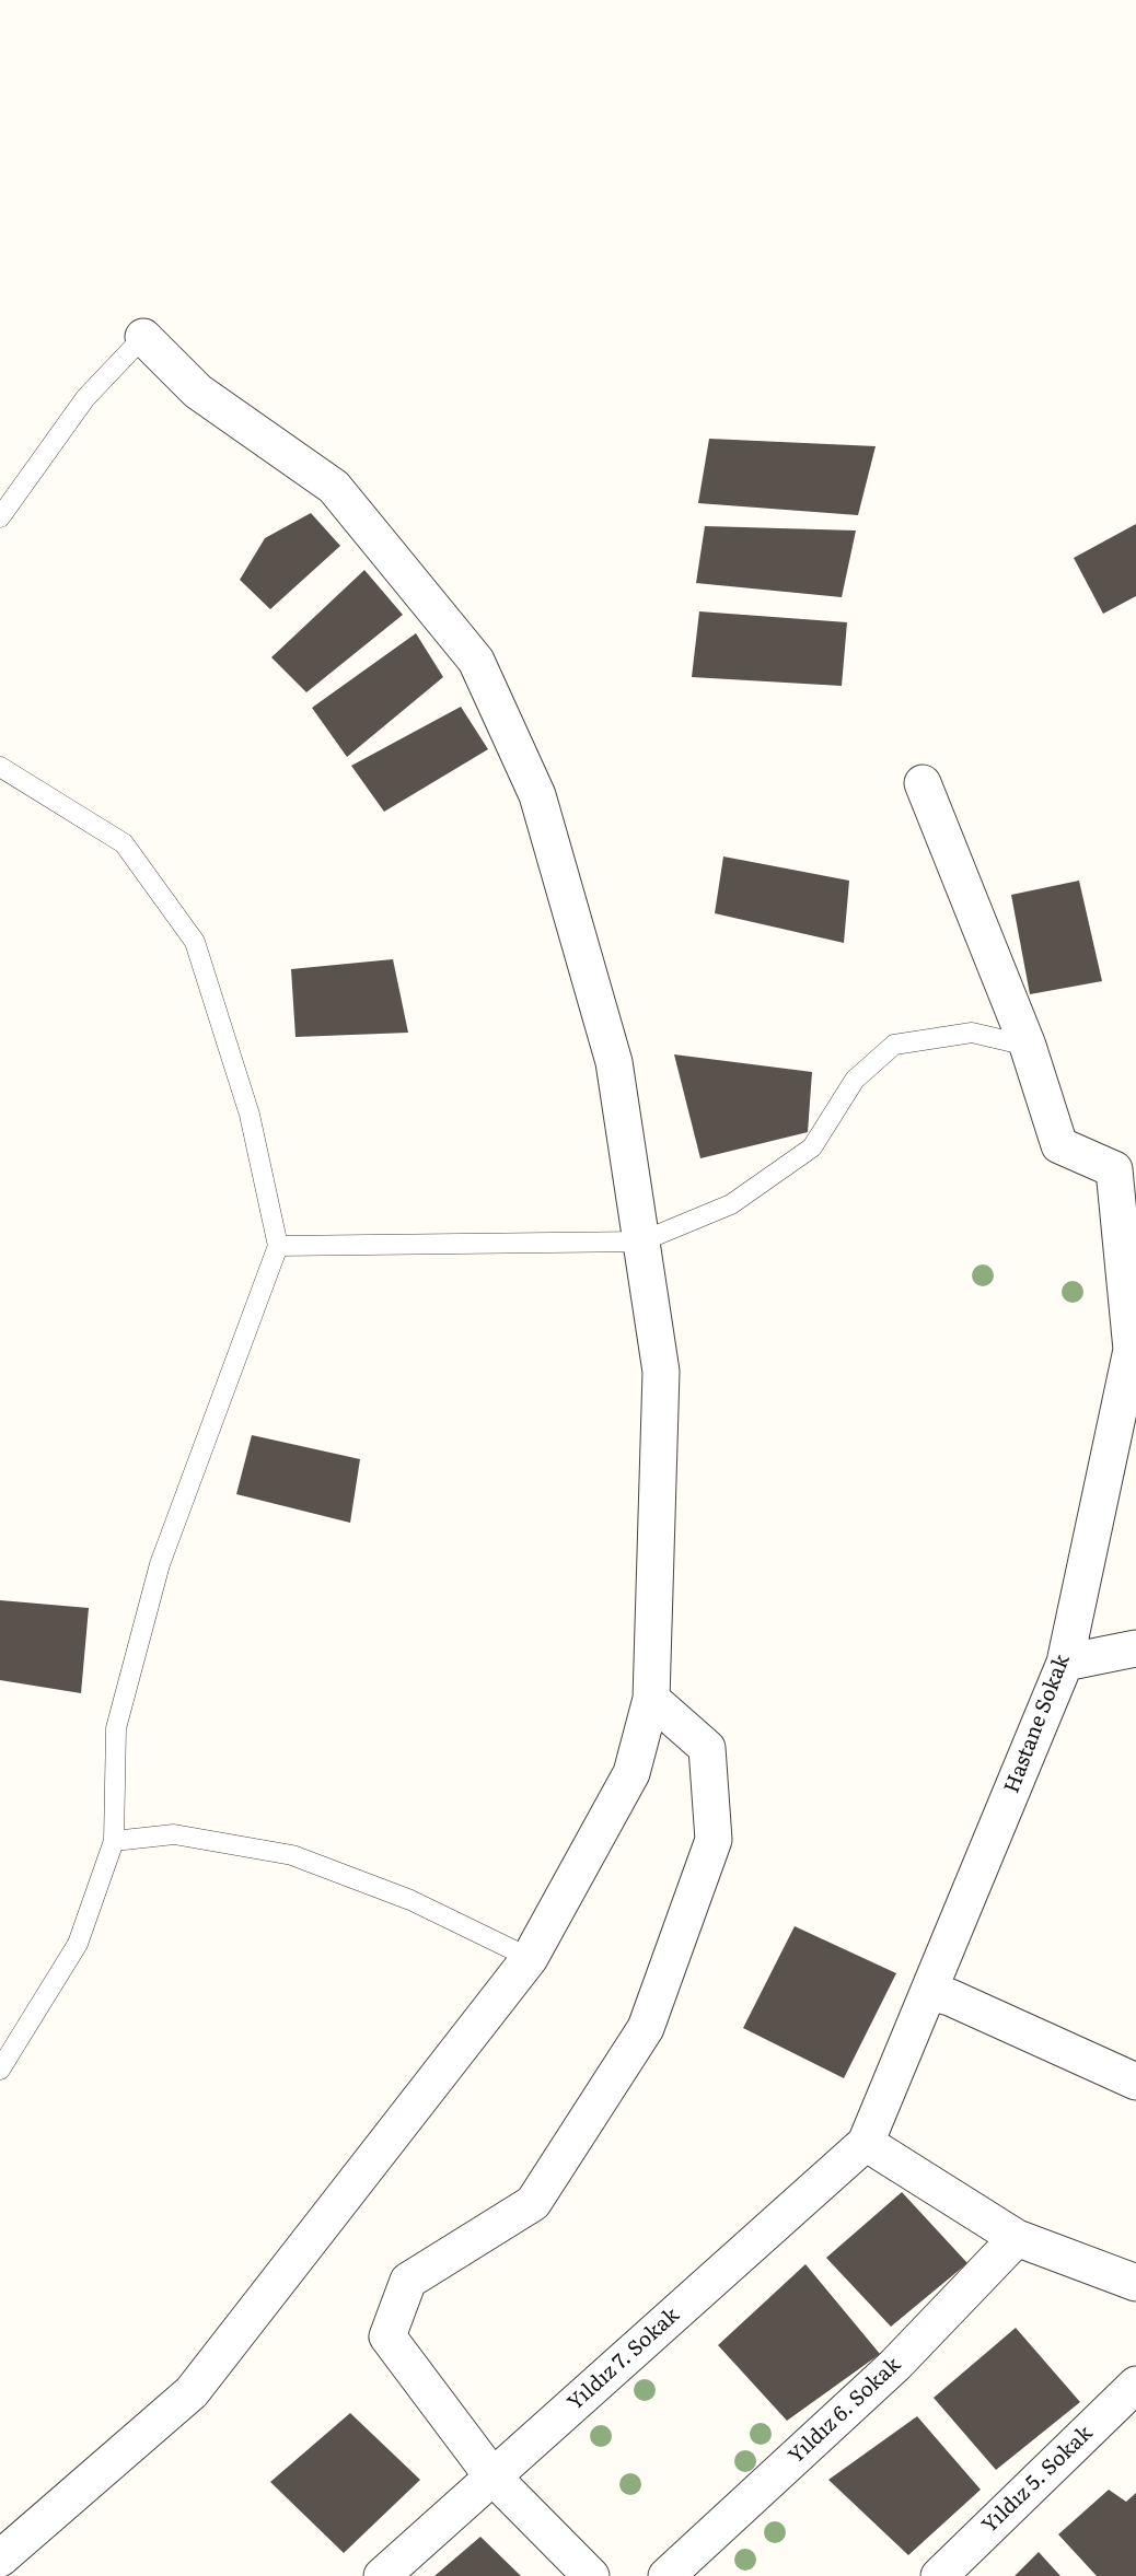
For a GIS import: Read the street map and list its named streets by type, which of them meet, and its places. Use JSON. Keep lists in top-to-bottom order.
{
  "streets": {
    "street": [
      "Hastane Sokak",
      "Yıldız 7. Sokak",
      "Yıldız 6. Sokak",
      "Yıldız 5. Sokak"
    ]
  },
  "crossings": [
    ["Hastane Sokak", "Yıldız 7. Sokak"]
  ]
}
